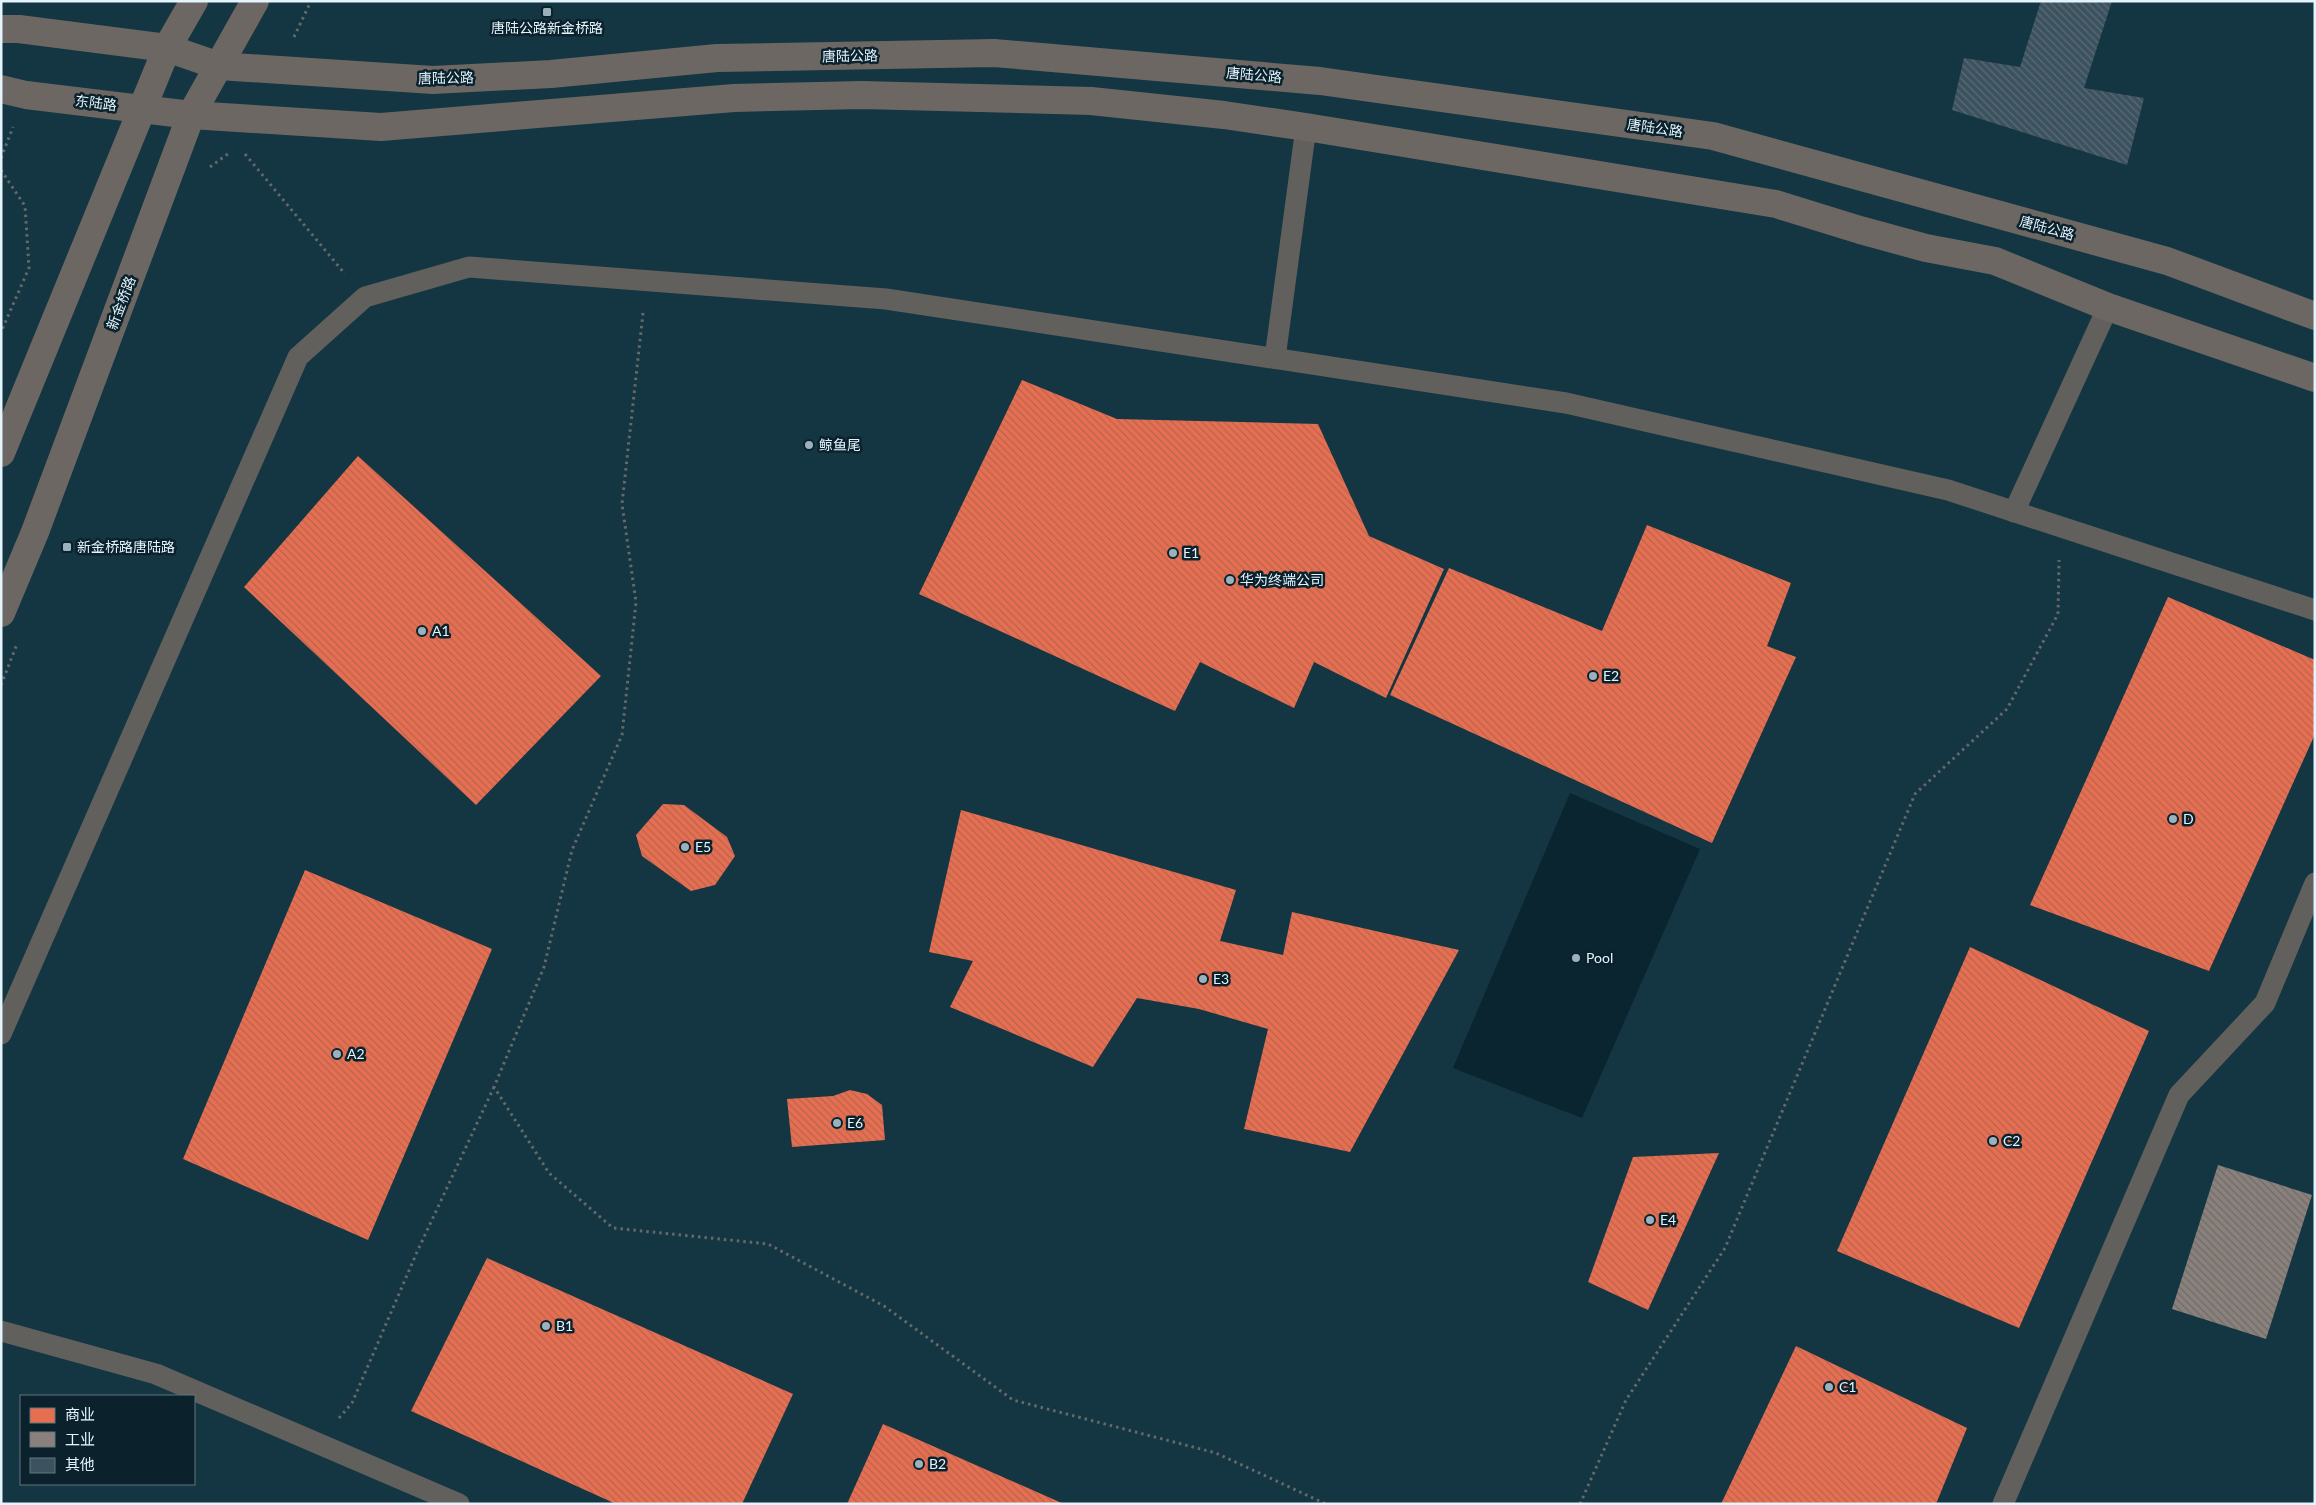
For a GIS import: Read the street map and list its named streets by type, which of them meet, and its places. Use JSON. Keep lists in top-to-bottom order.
{
  "streets": {
    "main road": ["唐陆公路", "东陆路", "新金桥路"]
  },
  "crossings": [
    ["唐陆公路", "新金桥路"],
    ["东陆路", "新金桥路"]
  ],
  "places": {
    "transit": ["唐陆公路新金桥路", "新金桥路唐陆路"],
    "other": [
      "鲸鱼尾",
      "E1",
      "华为终端公司",
      "A1",
      "E2",
      "D",
      "E5",
      "Pool",
      "E3",
      "A2",
      "E6",
      "C2",
      "E4",
      "B1",
      "C1",
      "B2"
    ]
  },
  "legend": ["商业", "工业", "其他"]
}
